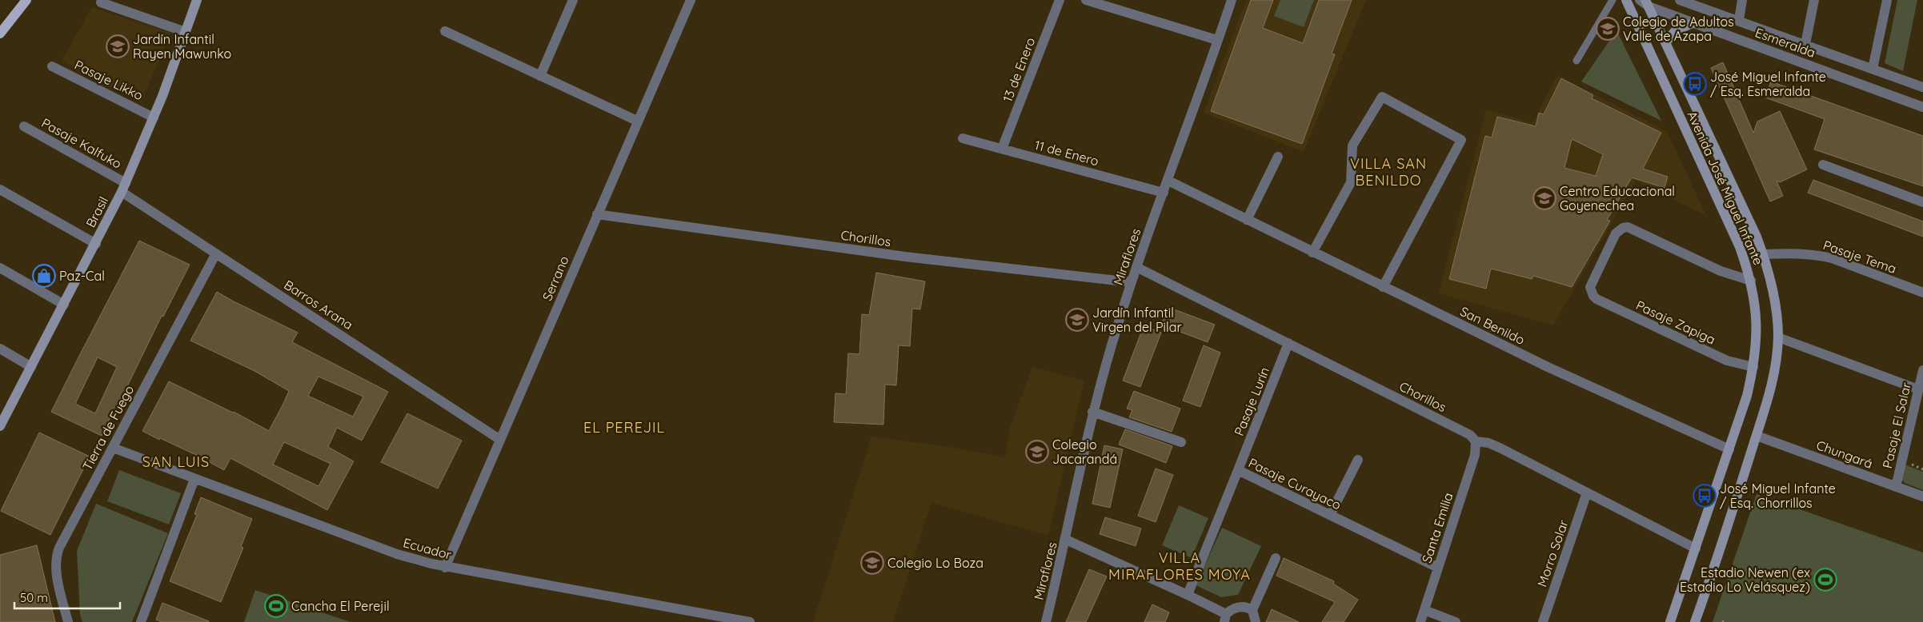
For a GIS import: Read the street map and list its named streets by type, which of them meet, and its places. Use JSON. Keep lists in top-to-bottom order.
{
  "streets": {
    "main road": ["Avenida José Miguel Infante", "Brasil"],
    "street": [
      "Esmeralda",
      "13 de Enero",
      "Pasaje Likko",
      "Pasaje Kalfuko",
      "11 de Enero",
      "Chorillos",
      "Miraflores",
      "Pasaje Tema",
      "Serrano",
      "Barros Arana",
      "Pasaje Zapiga",
      "San Benildo",
      "Pasaje Lurín",
      "Pasaje El Salar",
      "Tierra de Fuego",
      "Chungará",
      "Pasaje Curayaco",
      "Santa Emilia",
      "Ecuador",
      "Morro Solar"
    ]
  },
  "crossings": [
    ["Esmeralda", "Avenida José Miguel Infante"],
    ["13 de Enero", "11 de Enero"],
    ["Pasaje Likko", "Brasil"],
    ["Pasaje Kalfuko", "Brasil"],
    ["Pasaje Kalfuko", "Barros Arana"],
    ["11 de Enero", "Miraflores"],
    ["Avenida José Miguel Infante", "Chorillos"],
    ["Avenida José Miguel Infante", "Pasaje Tema"],
    ["Avenida José Miguel Infante", "Pasaje Zapiga"],
    ["Avenida José Miguel Infante", "San Benildo"],
    ["Avenida José Miguel Infante", "Chungará"],
    ["Brasil", "Barros Arana"],
    ["Chorillos", "Miraflores"],
    ["Chorillos", "Serrano"],
    ["Chorillos", "Pasaje Lurín"],
    ["Chorillos", "Santa Emilia"],
    ["Chorillos", "Morro Solar"],
    ["Miraflores", "San Benildo"],
    ["Serrano", "Barros Arana"],
    ["Serrano", "Ecuador"],
    ["Barros Arana", "Tierra de Fuego"],
    ["Pasaje Lurín", "Pasaje Curayaco"],
    ["Pasaje El Salar", "Chungará"],
    ["Tierra de Fuego", "Ecuador"],
    ["Pasaje Curayaco", "Santa Emilia"]
  ],
  "districts": [
    "VILLA SAN BENILDO",
    "EL PEREJIL",
    "SAN LUIS",
    "VILLA MIRAFLORES MOYA"
  ],
  "places": {
    "school or university": [
      "Colegio de Adultos Valle de Azapa",
      "Jardín Infantil Rayen Mawunko",
      "Centro Educacional Goyenechea",
      "Jardín Infantil Virgen del Pilar",
      "Colegio Jacarandá",
      "Colegio Lo Boza"
    ],
    "bus stop": ["José Miguel Infante / Esq. Esmeralda", "José Miguel Infante / Esq. Chorrillos"],
    "shop": ["Paz-Cal"],
    "sports": ["Estadio Newen (ex Estadio Lo Velásquez)", "Cancha El Perejil"]
  },
  "scale_bar": "50 m"
}
